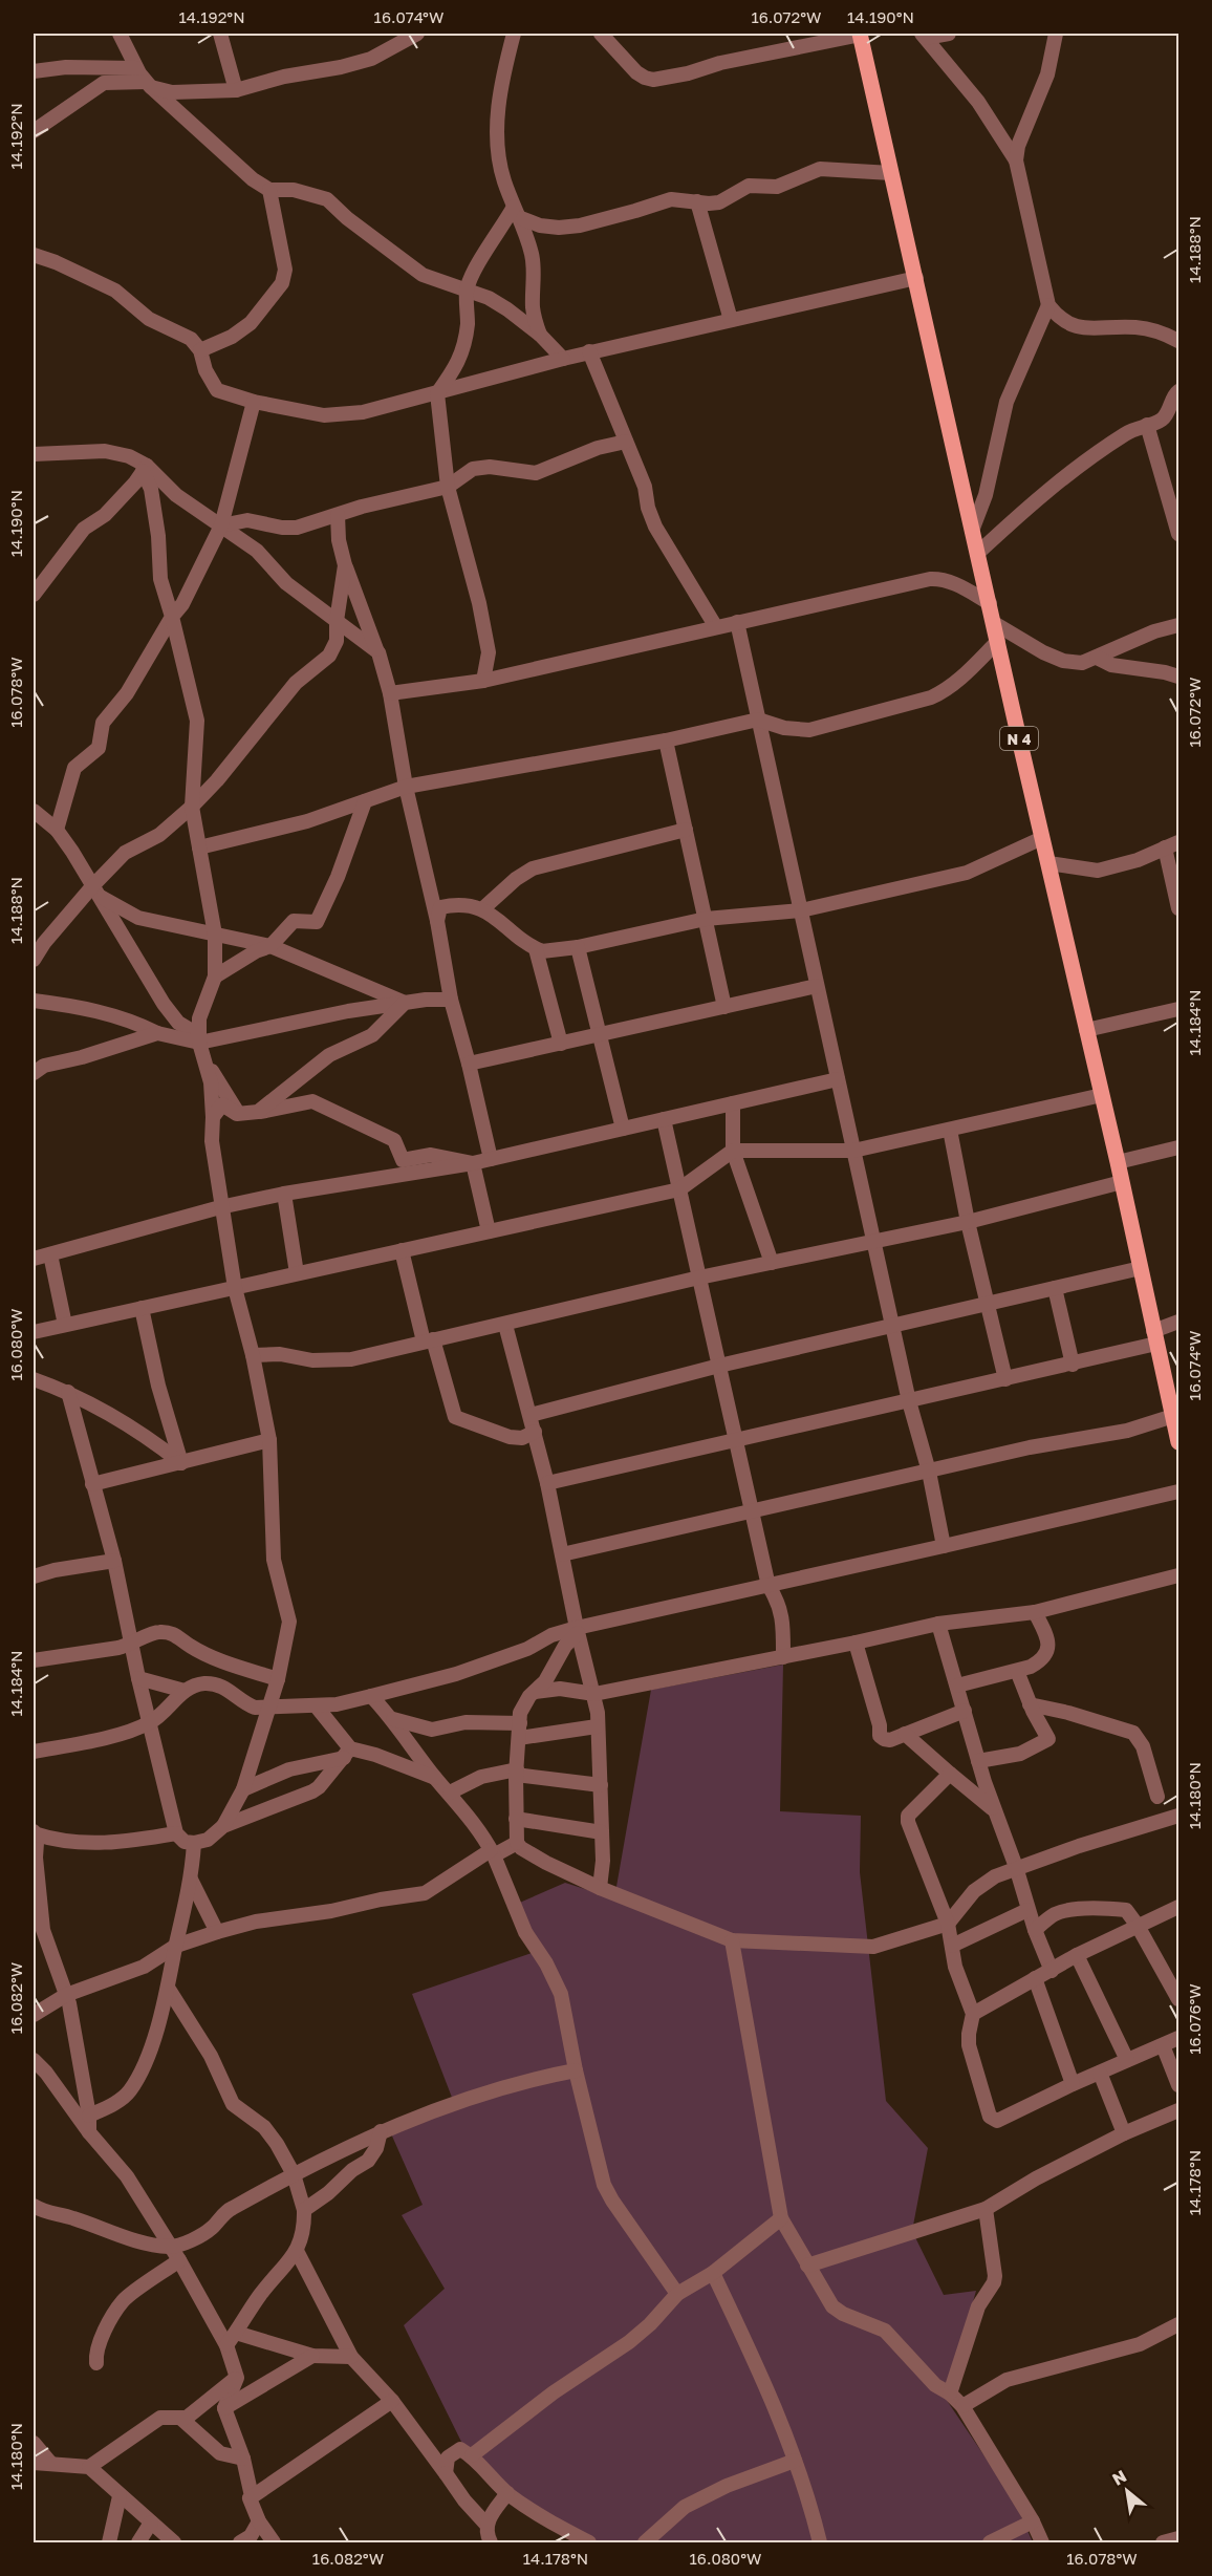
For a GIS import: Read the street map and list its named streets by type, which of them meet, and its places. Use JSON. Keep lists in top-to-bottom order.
{
  "streets": {
    "main road": ["N 4"]
  },
  "north": "top left",
  "coordinates": [
    "14.192°N",
    "16.074°W",
    "16.072°W",
    "14.190°N",
    "14.188°N",
    "16.078°W",
    "14.184°N",
    "16.080°W",
    "14.180°N",
    "16.082°W",
    "16.076°W",
    "14.178°N"
  ]
}
